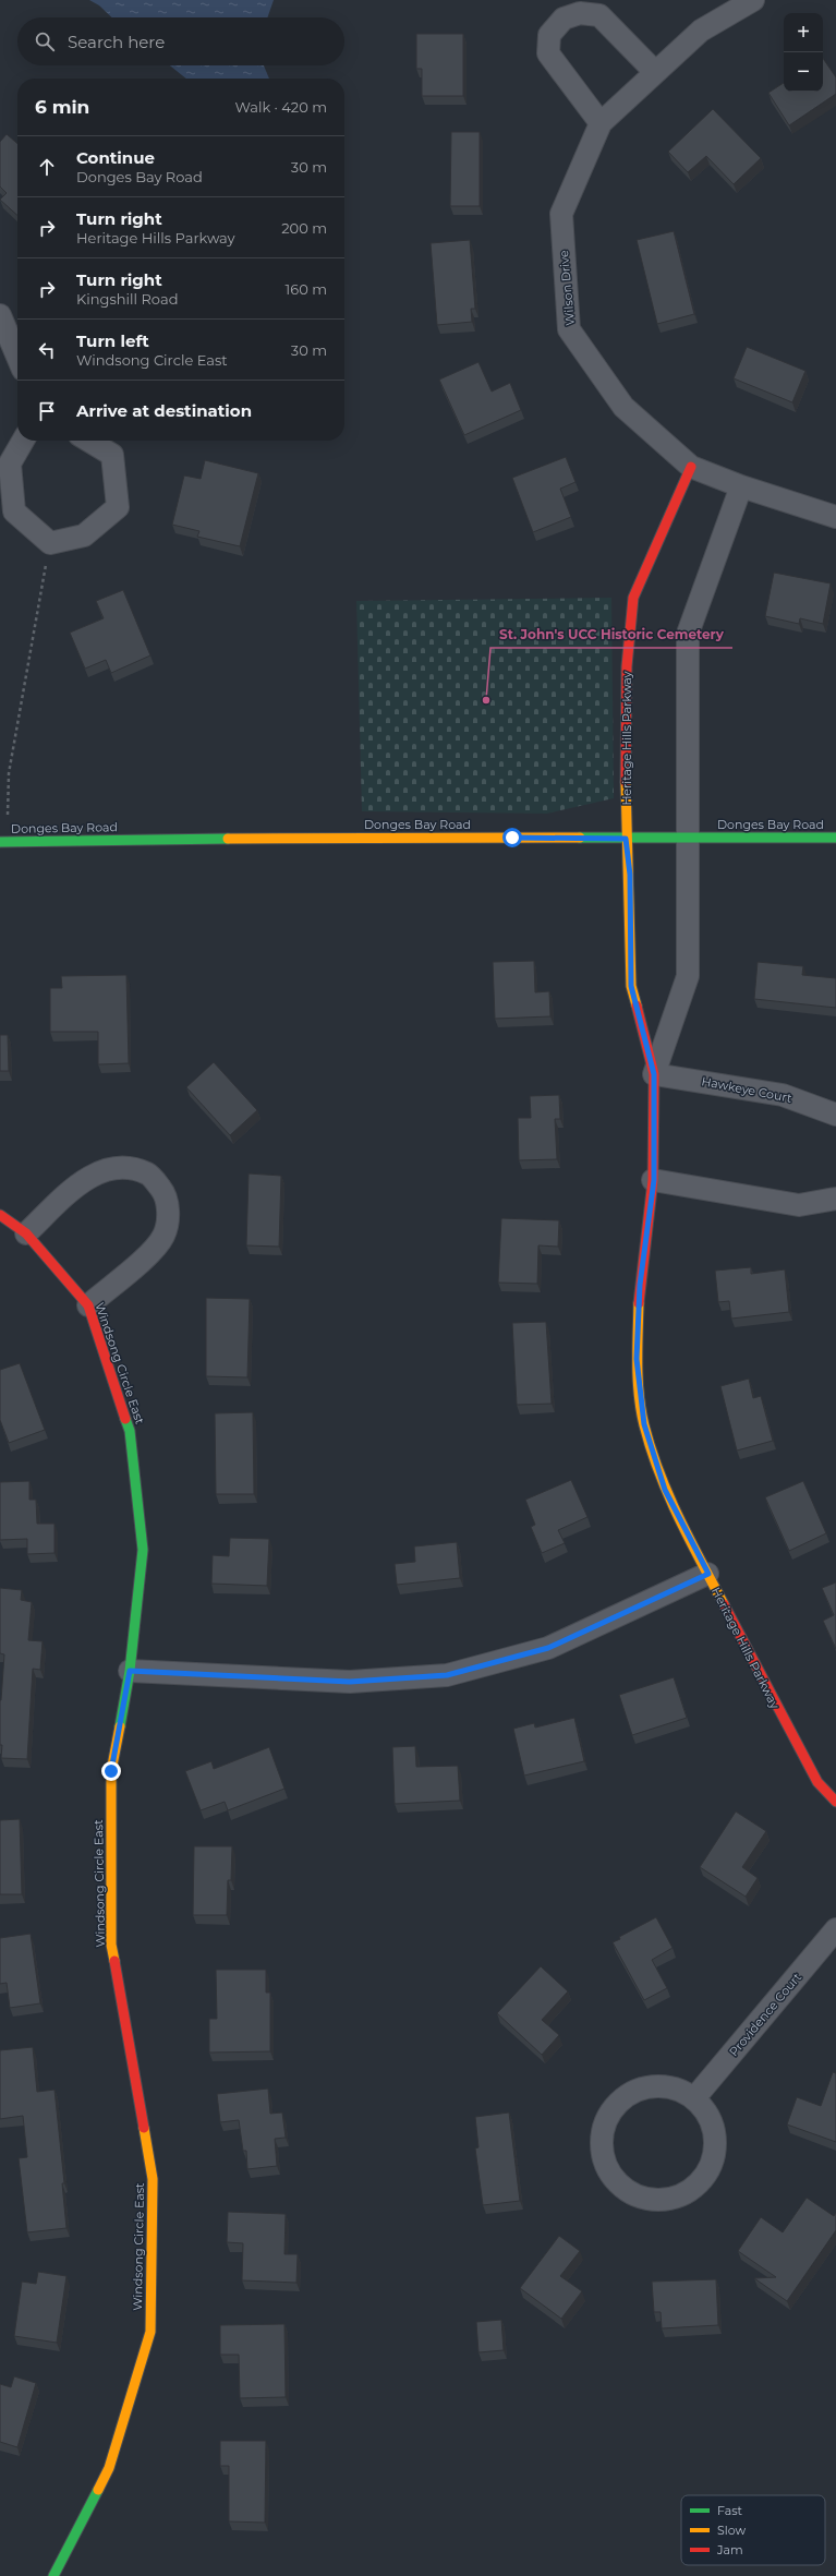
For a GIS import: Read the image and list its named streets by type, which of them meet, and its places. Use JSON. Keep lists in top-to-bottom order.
{
  "streets": {
    "street": [
      "Wilson Drive",
      "Heritage Hills Parkway",
      "Donges Bay Road",
      "Hawkeye Court",
      "Windsong Circle East",
      "Providence Court"
    ]
  },
  "crossings": [
    ["Wilson Drive", "Heritage Hills Parkway"],
    ["Heritage Hills Parkway", "Donges Bay Road"],
    ["Heritage Hills Parkway", "Hawkeye Court"]
  ],
  "places": ["St. John's UCC Historic Cemetery"],
  "legend": ["Fast", "Slow", "Jam"],
  "page": {
    "map_buttons": ["+", "−"],
    "search": "Search here",
    "heading": ["6 min", "Walk · 420 m"],
    "list": [
      ["Continue", "Donges Bay Road", "30 m"],
      ["Turn right", "Heritage Hills Parkway", "200 m"],
      ["Turn right", "Kingshill Road", "160 m"],
      ["Turn left", "Windsong Circle East", "30 m"],
      "Arrive at destination"
    ]
  }
}
